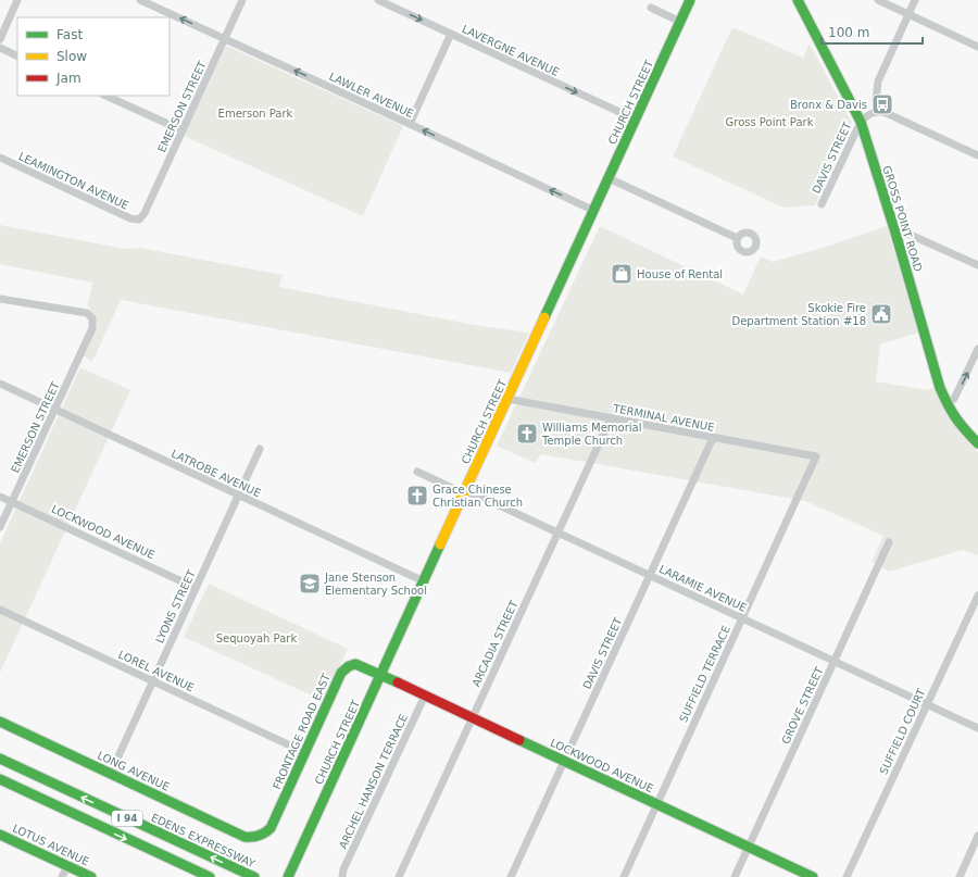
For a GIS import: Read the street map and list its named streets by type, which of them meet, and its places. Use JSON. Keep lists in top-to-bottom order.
{
  "streets": {
    "main road": [
      "CHURCH STREET",
      "GROSS POINT ROAD",
      "LOCKWOOD AVENUE",
      "FRONTAGE ROAD EAST",
      "LONG AVENUE",
      "I 94",
      "EDENS EXPRESSWAY",
      "LOTUS AVENUE"
    ],
    "street": [
      "LAVERGNE AVENUE",
      "LAWLER AVENUE",
      "EMERSON STREET",
      "DAVIS STREET",
      "LEAMINGTON AVENUE",
      "TERMINAL AVENUE",
      "LATROBE AVENUE",
      "LARAMIE AVENUE",
      "LYONS STREET",
      "ARCADIA STREET",
      "LOREL AVENUE",
      "SUFFIELD TERRACE",
      "GROVE STREET",
      "SUFFIELD COURT",
      "ARCHEL HANSON TERRACE"
    ]
  },
  "crossings": [
    ["LAVERGNE AVENUE", "CHURCH STREET"],
    ["LAWLER AVENUE", "CHURCH STREET"],
    ["LAWLER AVENUE", "EMERSON STREET"],
    ["CHURCH STREET", "TERMINAL AVENUE"],
    ["CHURCH STREET", "LATROBE AVENUE"],
    ["CHURCH STREET", "LOCKWOOD AVENUE"],
    ["CHURCH STREET", "LARAMIE AVENUE"],
    ["CHURCH STREET", "FRONTAGE ROAD EAST"],
    ["EMERSON STREET", "LEAMINGTON AVENUE"],
    ["EMERSON STREET", "LATROBE AVENUE"],
    ["EMERSON STREET", "LOCKWOOD AVENUE"],
    ["DAVIS STREET", "GROSS POINT ROAD"],
    ["DAVIS STREET", "TERMINAL AVENUE"],
    ["DAVIS STREET", "LOCKWOOD AVENUE"],
    ["DAVIS STREET", "LARAMIE AVENUE"],
    ["TERMINAL AVENUE", "ARCADIA STREET"],
    ["TERMINAL AVENUE", "SUFFIELD TERRACE"],
    ["LATROBE AVENUE", "LYONS STREET"],
    ["LOCKWOOD AVENUE", "LYONS STREET"],
    ["LOCKWOOD AVENUE", "ARCADIA STREET"],
    ["LOCKWOOD AVENUE", "SUFFIELD TERRACE"],
    ["LOCKWOOD AVENUE", "GROVE STREET"],
    ["LOCKWOOD AVENUE", "FRONTAGE ROAD EAST"],
    ["LOCKWOOD AVENUE", "ARCHEL HANSON TERRACE"],
    ["LARAMIE AVENUE", "ARCADIA STREET"],
    ["LARAMIE AVENUE", "SUFFIELD TERRACE"],
    ["LARAMIE AVENUE", "GROVE STREET"],
    ["LARAMIE AVENUE", "SUFFIELD COURT"],
    ["LYONS STREET", "LOREL AVENUE"],
    ["LYONS STREET", "LONG AVENUE"],
    ["LOREL AVENUE", "FRONTAGE ROAD EAST"],
    ["FRONTAGE ROAD EAST", "LONG AVENUE"]
  ],
  "one_way": ["LAVERGNE AVENUE", "LAWLER AVENUE"],
  "parks": ["Emerson Park", "Gross Point Park", "Sequoyah Park"],
  "places": {
    "bus stop": ["Bronx & Davis"],
    "shop": ["House of Rental"],
    "public building": ["Skokie Fire Department Station #18"],
    "church": ["Williams Memorial Temple Church", "Grace Chinese Christian Church"],
    "school or university": ["Jane Stenson Elementary School"]
  },
  "legend": ["Fast", "Slow", "Jam"],
  "scale_bar": "100 m"
}
